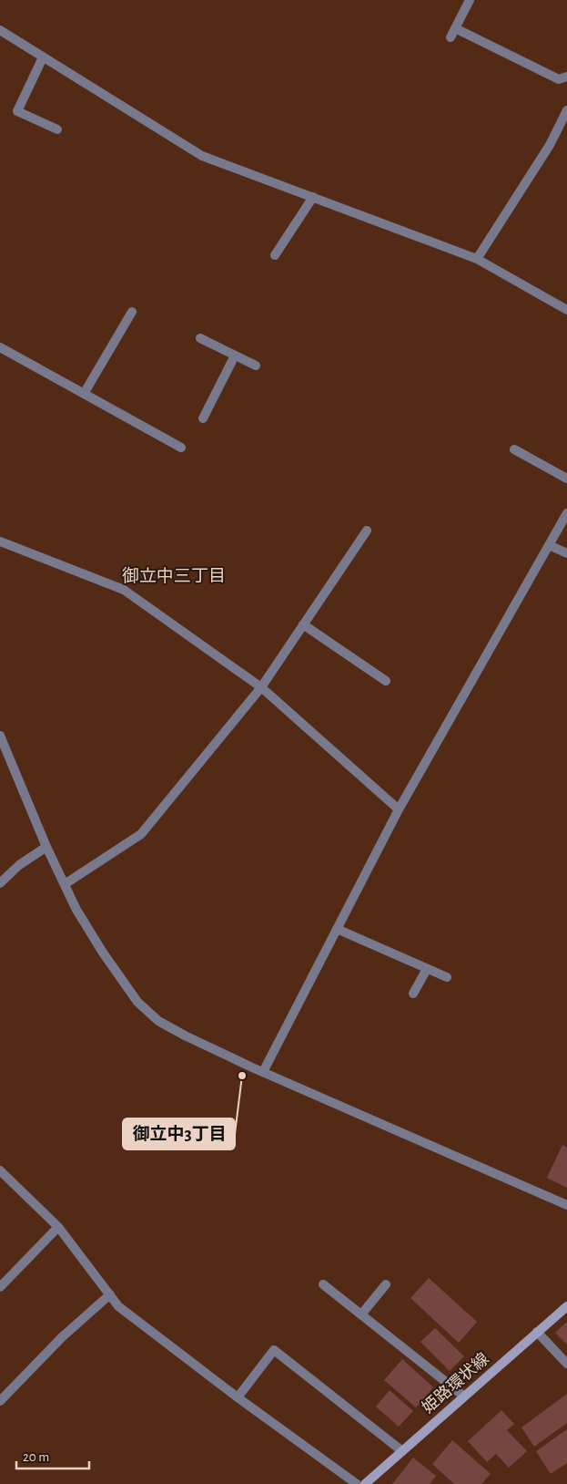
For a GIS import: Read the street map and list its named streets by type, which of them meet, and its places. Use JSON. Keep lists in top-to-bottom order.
{
  "streets": {
    "main road": ["姫路環状線"]
  },
  "districts": ["御立中三丁目"],
  "places": ["御立中3丁目"],
  "scale_bar": "20 m"
}
